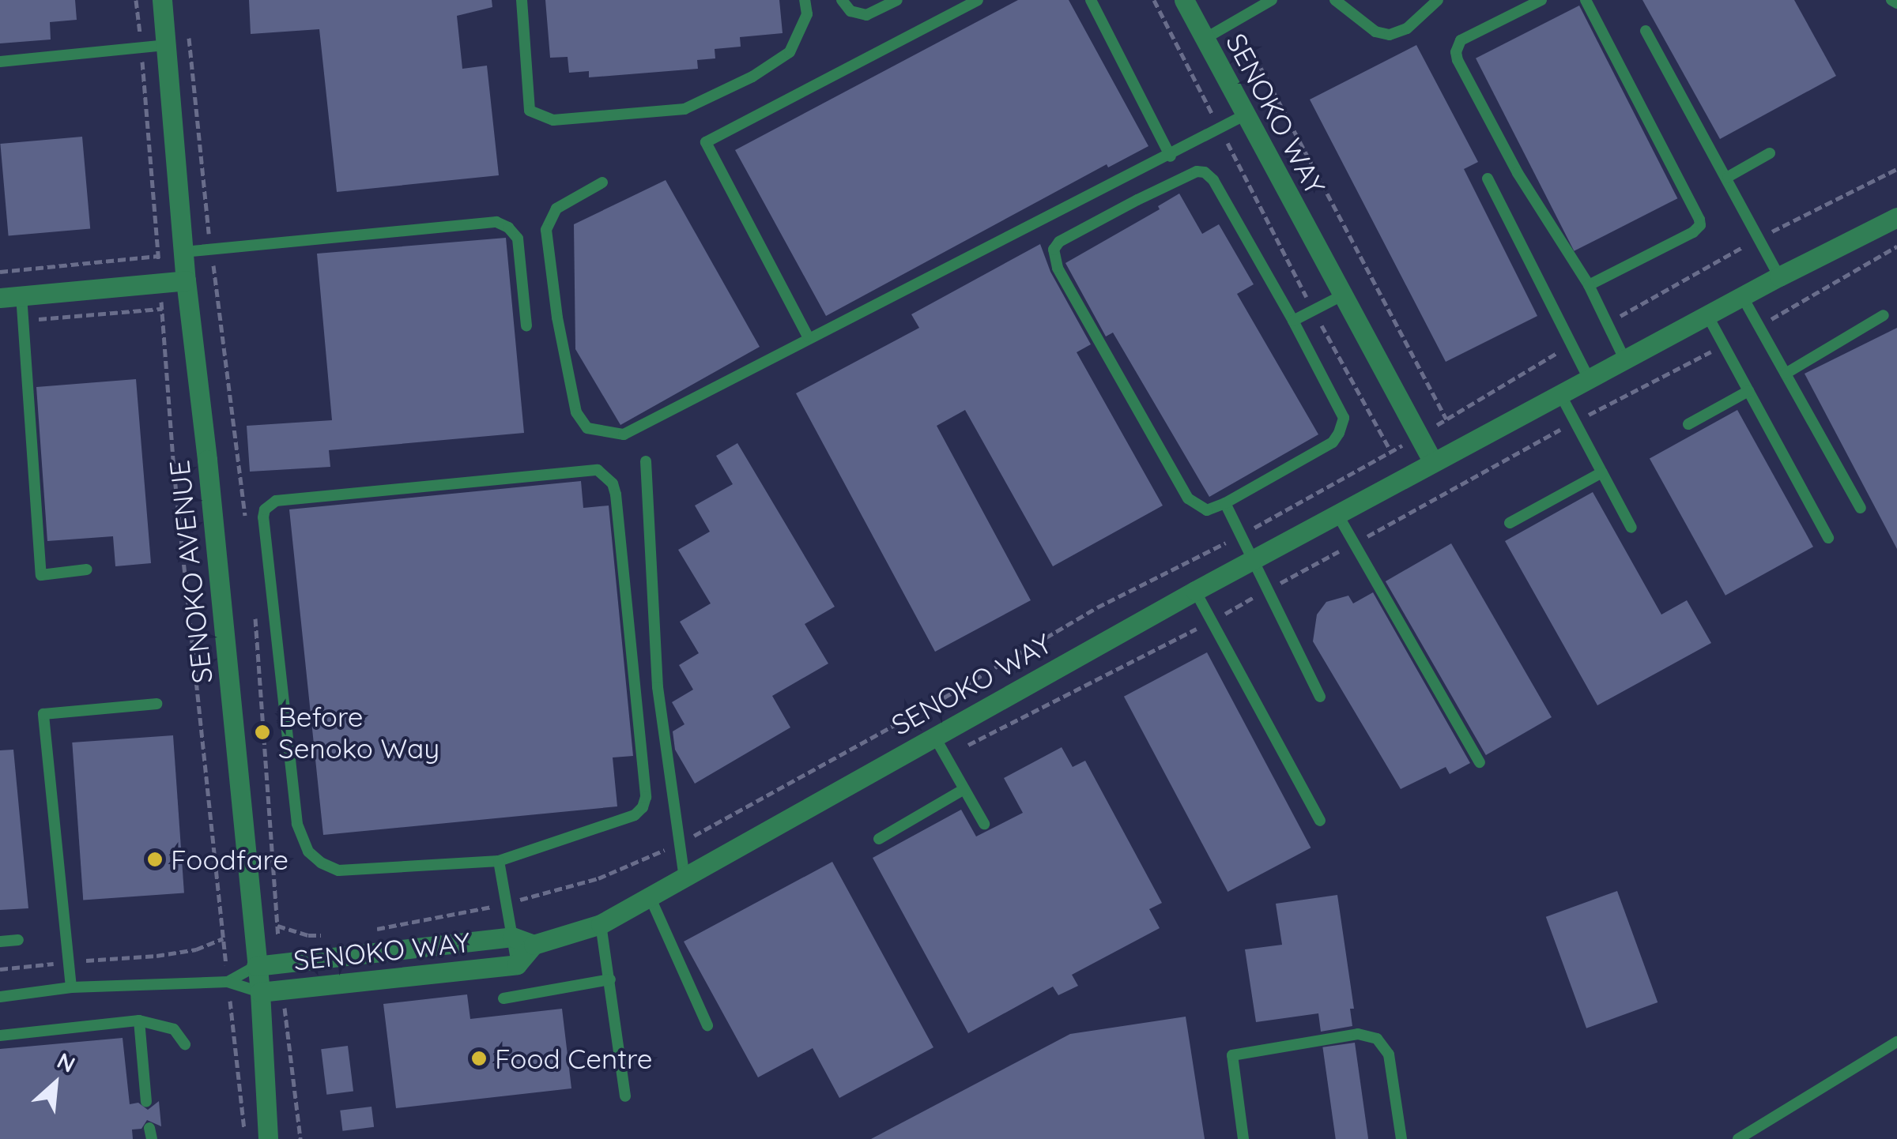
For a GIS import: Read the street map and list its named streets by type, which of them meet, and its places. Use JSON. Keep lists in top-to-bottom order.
{
  "streets": {
    "street": ["SENOKO WAY", "SENOKO AVENUE"]
  },
  "crossings": [
    ["SENOKO WAY", "SENOKO AVENUE"]
  ],
  "places": ["Before Senoko Way", "Foodfare", "Food Centre"],
  "north": "top right"
}
